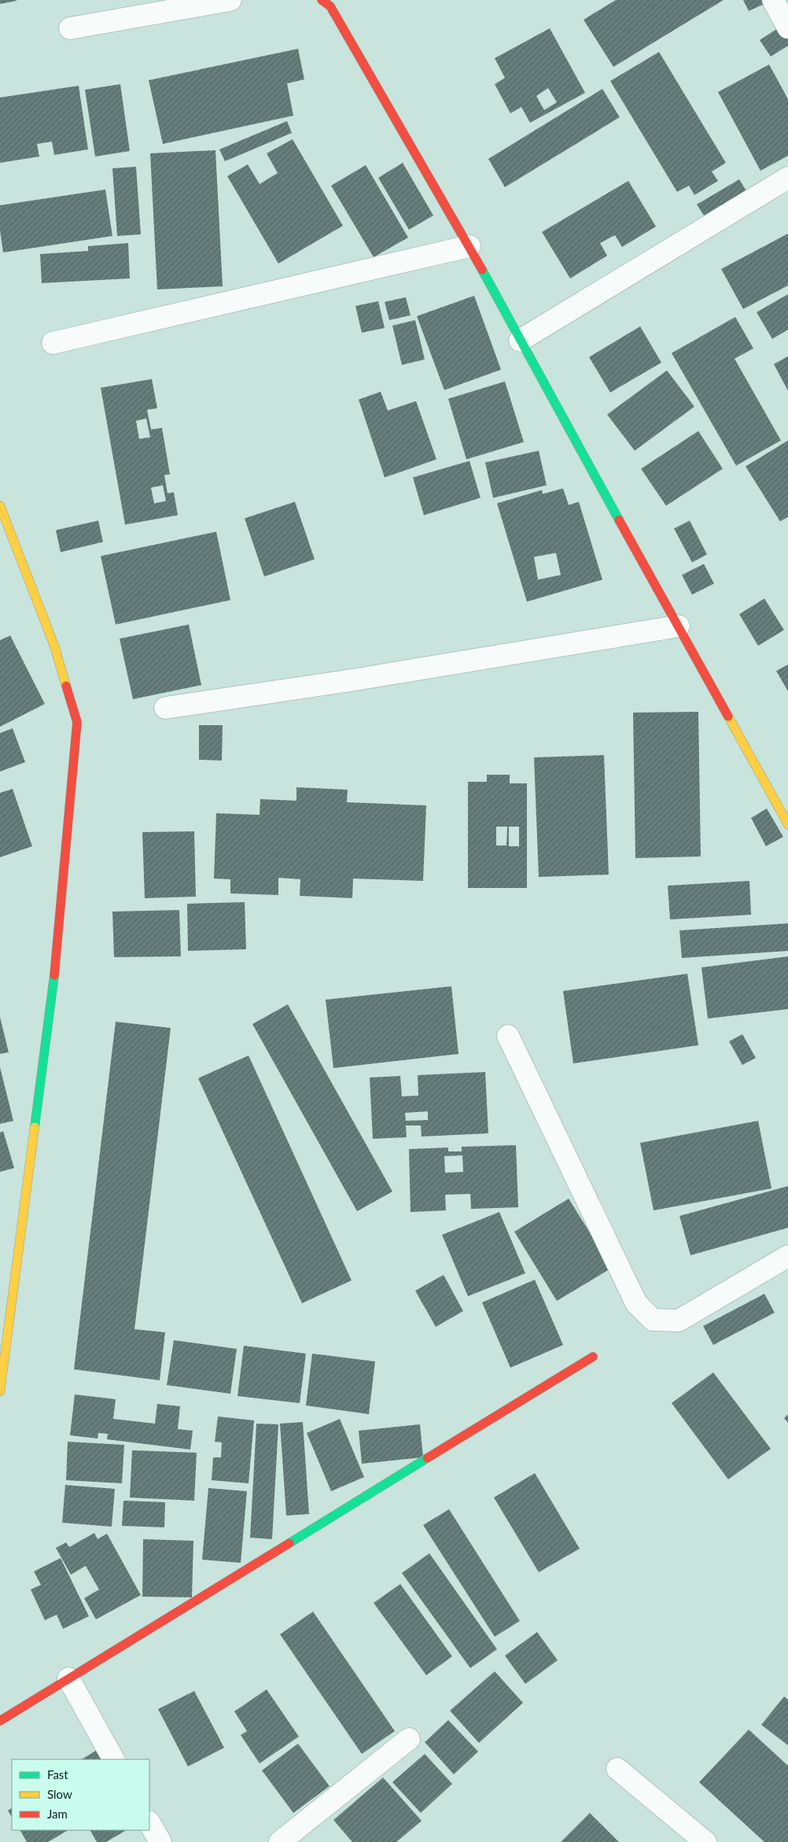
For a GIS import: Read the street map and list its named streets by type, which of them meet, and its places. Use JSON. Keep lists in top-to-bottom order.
{
  "legend": ["Fast", "Slow", "Jam"]
}
